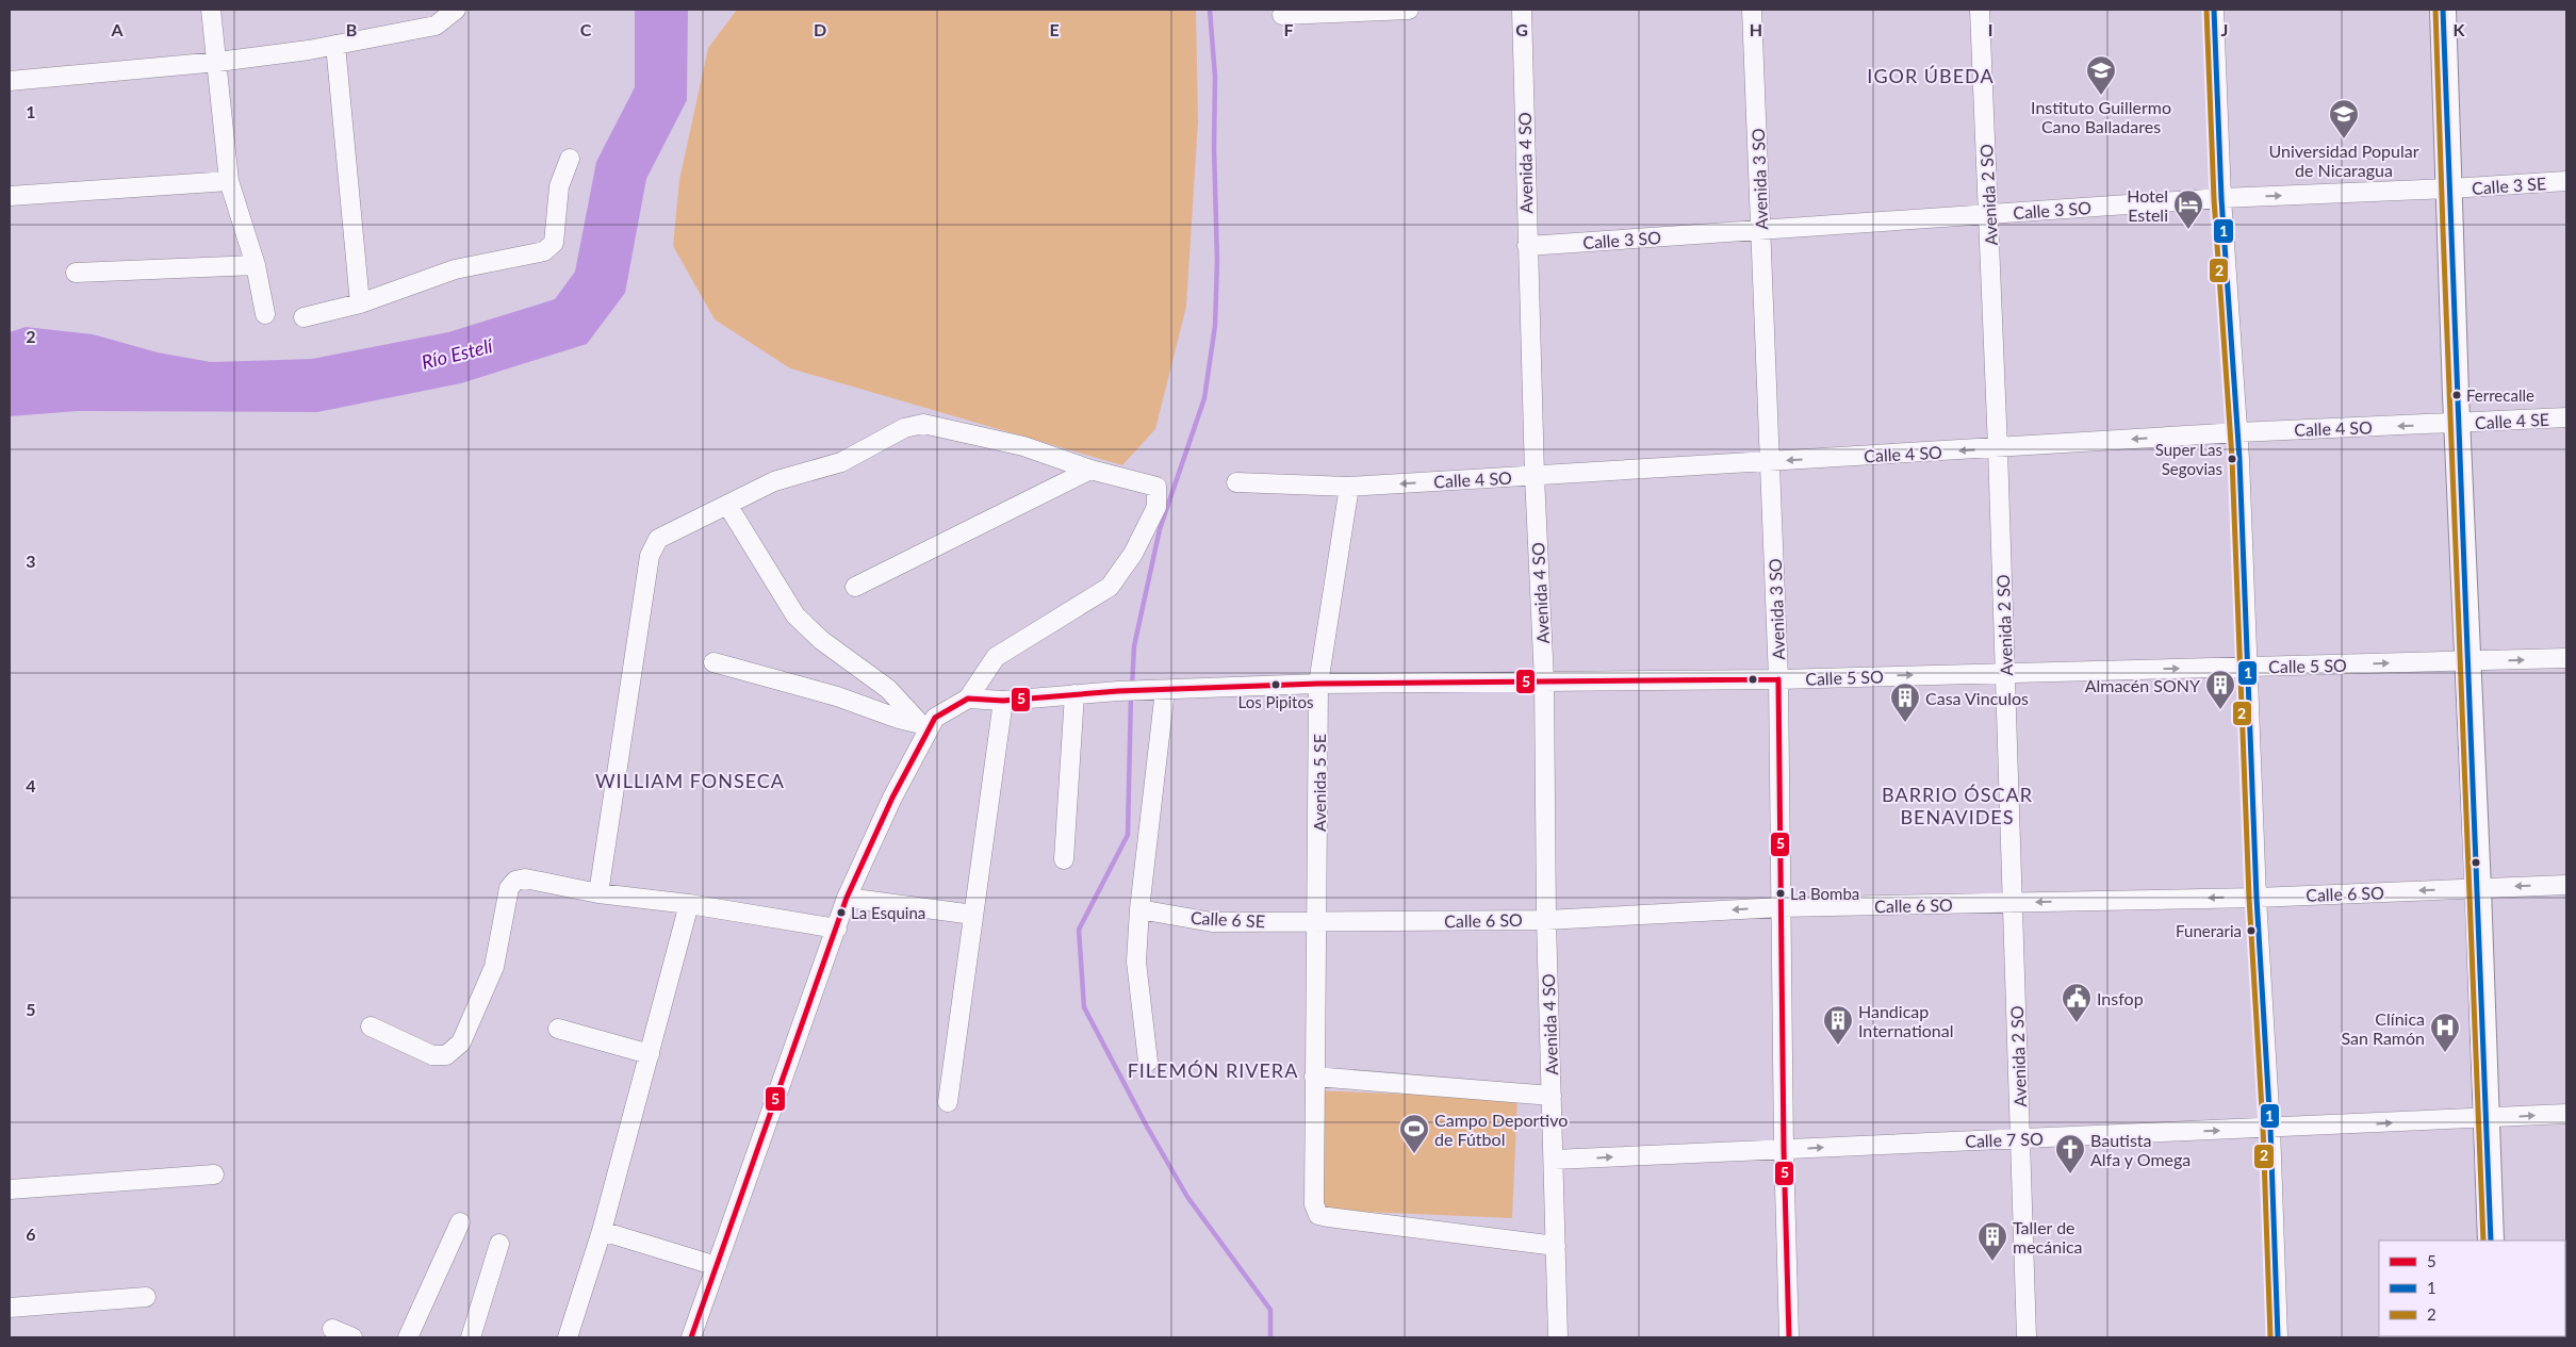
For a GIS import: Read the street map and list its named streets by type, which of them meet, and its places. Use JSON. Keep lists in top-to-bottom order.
{
  "streets": {
    "street": [
      "Avenida 4 SO",
      "Avenida 3 SO",
      "Calle 3 SE",
      "Avenida 2 SO",
      "Calle 3 SO",
      "Calle 4 SE",
      "Calle 4 SO",
      "Calle 5 SO",
      "Avenida 5 SE",
      "Calle 6 SO",
      "Calle 6 SE",
      "Calle 7 SO"
    ]
  },
  "crossings": [
    ["Avenida 4 SO", "Calle 3 SO"],
    ["Avenida 4 SO", "Calle 4 SO"],
    ["Avenida 4 SO", "Calle 5 SO"],
    ["Avenida 4 SO", "Avenida 5 SE"],
    ["Avenida 4 SO", "Calle 6 SO"],
    ["Avenida 4 SO", "Calle 7 SO"],
    ["Avenida 3 SO", "Calle 3 SO"],
    ["Avenida 3 SO", "Calle 4 SO"],
    ["Avenida 3 SO", "Calle 5 SO"],
    ["Avenida 3 SO", "Calle 6 SO"],
    ["Avenida 3 SO", "Calle 7 SO"],
    ["Calle 3 SE", "Calle 3 SO"],
    ["Avenida 2 SO", "Calle 3 SO"],
    ["Avenida 2 SO", "Calle 4 SO"],
    ["Avenida 2 SO", "Calle 5 SO"],
    ["Avenida 2 SO", "Calle 6 SO"],
    ["Avenida 2 SO", "Calle 7 SO"],
    ["Calle 4 SE", "Calle 4 SO"],
    ["Calle 4 SO", "Avenida 5 SE"],
    ["Calle 5 SO", "Avenida 5 SE"],
    ["Avenida 5 SE", "Calle 6 SO"],
    ["Avenida 5 SE", "Calle 6 SE"],
    ["Calle 6 SO", "Calle 6 SE"]
  ],
  "one_way": [
    "Calle 4 SO",
    "Calle 5 SO",
    "Calle 6 SO",
    "Calle 7 SO"
  ],
  "districts": [
    "IGOR ÚBEDA",
    "WILLIAM FONSECA",
    "BARRIO ÓSCAR BENAVIDES",
    "FILEMÓN RIVERA"
  ],
  "water": ["Río Estelí"],
  "places": {
    "school or university": ["Instituto Guillermo Cano Balladares", "Universidad Popular de Nicaragua"],
    "hotel": ["Hotel Esteli"],
    "other": [
      "Ferrecalle",
      "Super Las Segovias",
      "Los Pipitos",
      "La Bomba",
      "La Esquina",
      "Funeraria"
    ],
    "building": [
      "Almacén SONY",
      "Casa Vinculos",
      "Handicap International",
      "Taller de mecánica"
    ],
    "public building": ["Insfop"],
    "hospital": ["Clínica San Ramón"],
    "sports": ["Campo Deportivo de Fútbol"],
    "church": ["Bautista Alfa y Omega"]
  },
  "lines": ["transit line 1", "transit line 2", "transit line 5"],
  "legend": ["5", "1", "2"],
  "grid": {
    "columns": [
      "A",
      "B",
      "C",
      "D",
      "E",
      "F",
      "G",
      "H",
      "I",
      "J",
      "K"
    ],
    "rows": [
      "1",
      "2",
      "3",
      "4",
      "5",
      "6"
    ]
  }
}
